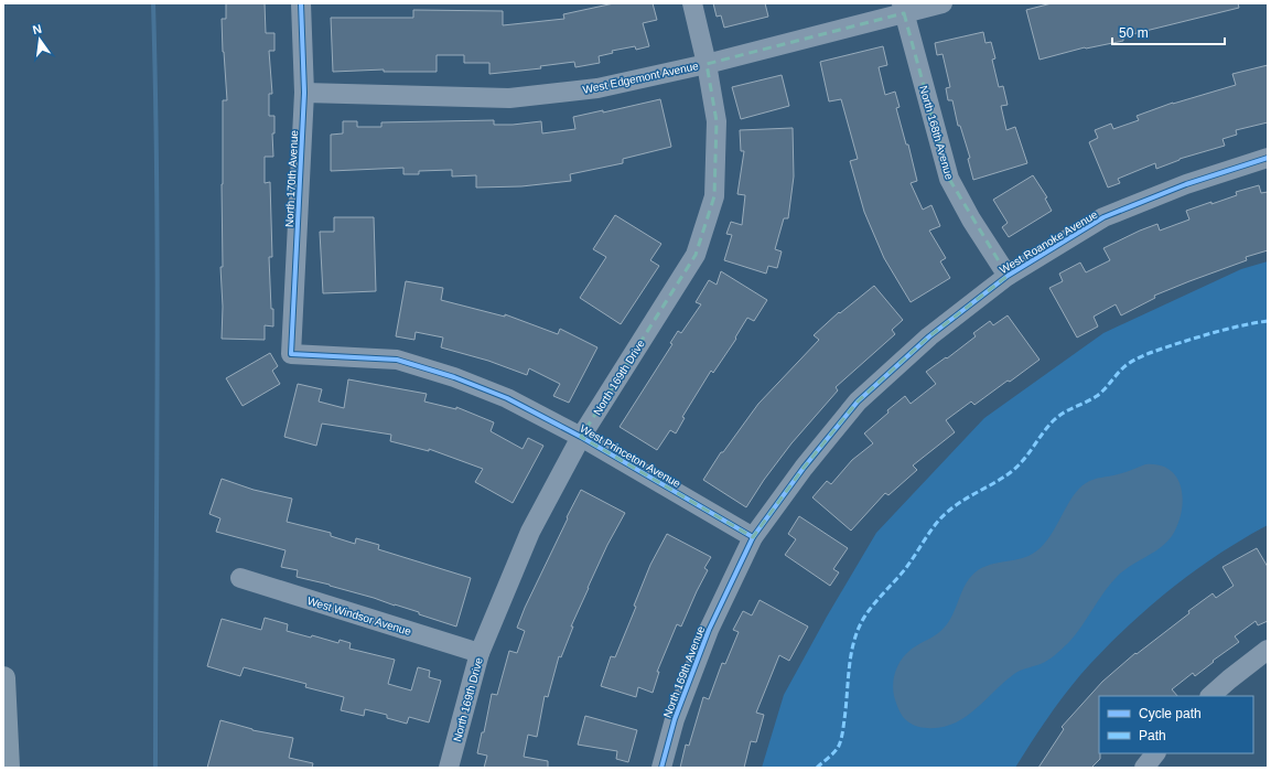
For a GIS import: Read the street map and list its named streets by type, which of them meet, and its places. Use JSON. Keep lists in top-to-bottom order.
{
  "streets": {
    "street": [
      "West Edgemont Avenue",
      "North 168th Avenue",
      "North 170th Avenue",
      "West Roanoke Avenue",
      "North 169th Drive",
      "West Princeton Avenue",
      "West Windsor Avenue",
      "North 169th Avenue"
    ]
  },
  "crossings": [
    ["West Edgemont Avenue", "North 168th Avenue"],
    ["West Edgemont Avenue", "North 170th Avenue"],
    ["West Edgemont Avenue", "North 169th Drive"],
    ["North 168th Avenue", "West Roanoke Avenue"],
    ["North 170th Avenue", "West Princeton Avenue"],
    ["West Roanoke Avenue", "West Princeton Avenue"],
    ["West Roanoke Avenue", "North 169th Avenue"],
    ["North 169th Drive", "West Princeton Avenue"],
    ["North 169th Drive", "West Windsor Avenue"],
    ["West Princeton Avenue", "North 169th Avenue"]
  ],
  "legend": ["Cycle path", "Path"],
  "scale_bar": "50 m",
  "north": "top"
}
